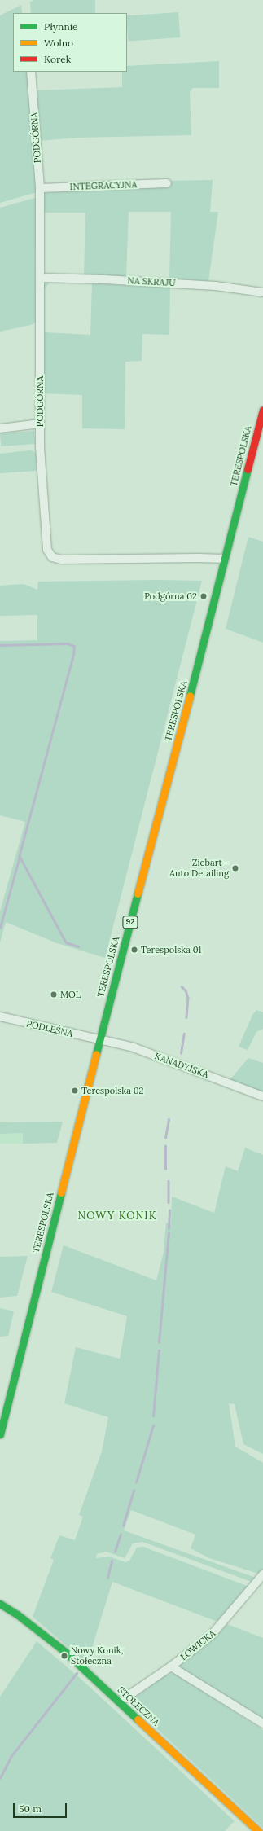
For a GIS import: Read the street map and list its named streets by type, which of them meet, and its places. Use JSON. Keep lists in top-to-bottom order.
{
  "streets": {
    "main road": ["TERESPOLSKA", "92", "STOŁECZNA"],
    "street": [
      "PODGÓRNA",
      "INTEGRACYJNA",
      "NA SKRAJU",
      "PODLEŚNA",
      "KANADYJSKA",
      "ŁOWICKA"
    ]
  },
  "crossings": [
    ["PODGÓRNA", "INTEGRACYJNA"],
    ["PODGÓRNA", "NA SKRAJU"],
    ["PODGÓRNA", "TERESPOLSKA"],
    ["TERESPOLSKA", "PODLEŚNA"],
    ["TERESPOLSKA", "KANADYJSKA"],
    ["PODLEŚNA", "KANADYJSKA"],
    ["ŁOWICKA", "STOŁECZNA"]
  ],
  "districts": ["NOWY KONIK"],
  "places": [
    "Podgórna 02",
    "Ziebart - Auto Detailing",
    "Terespolska 01",
    "MOL",
    "Terespolska 02",
    "Nowy Konik, Stołeczna"
  ],
  "legend": ["Płynnie", "Wolno", "Korek"],
  "scale_bar": "50 m"
}
